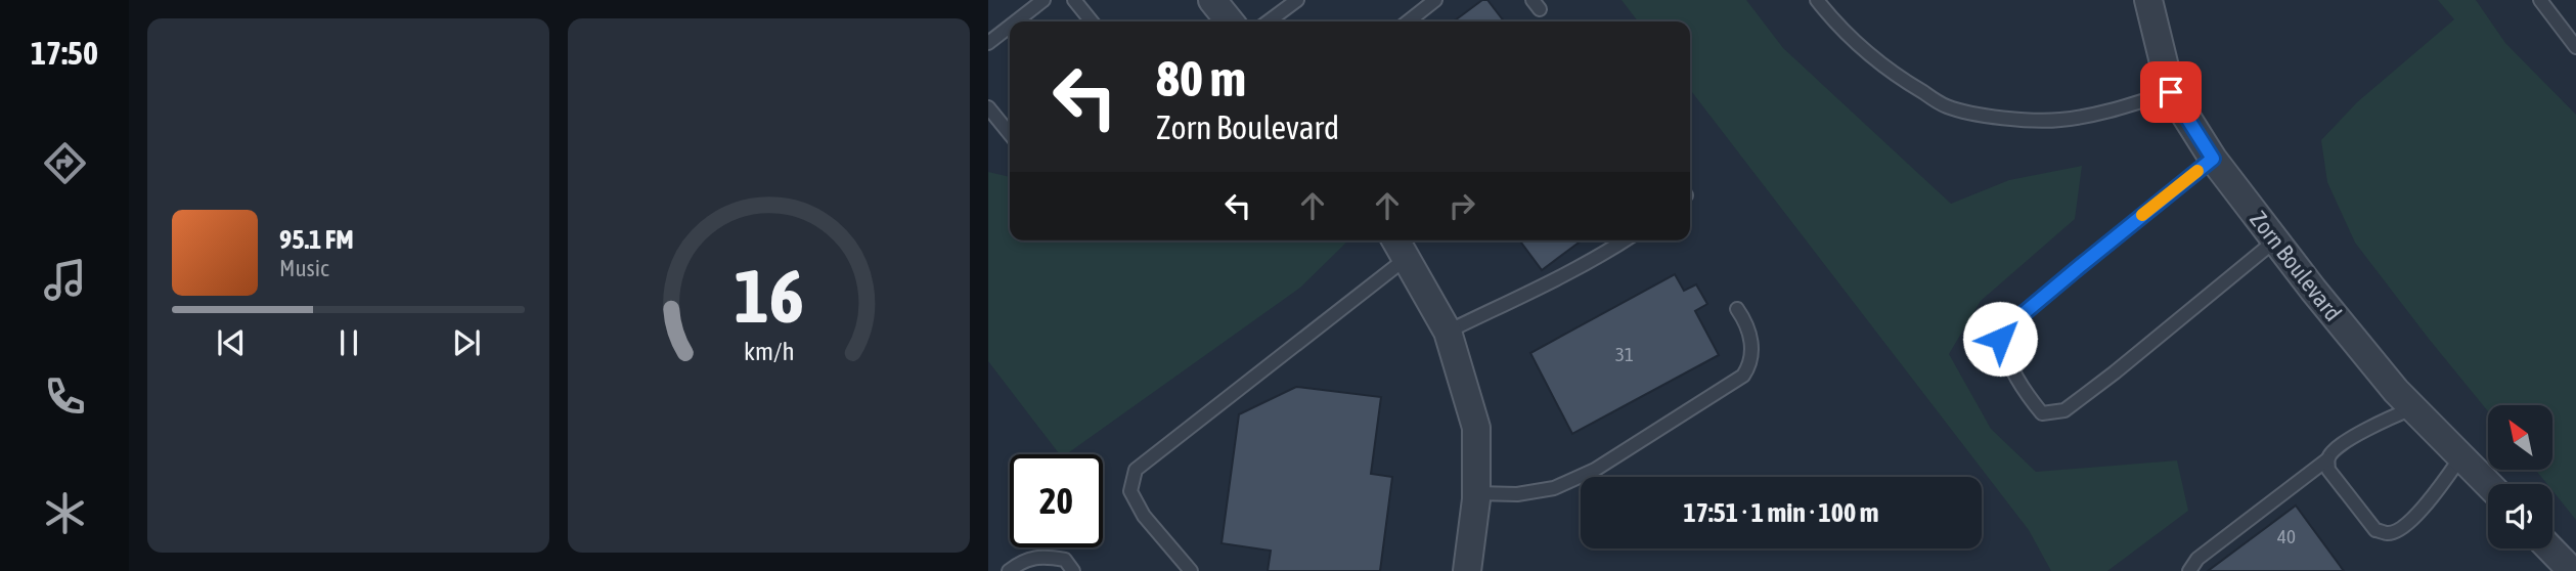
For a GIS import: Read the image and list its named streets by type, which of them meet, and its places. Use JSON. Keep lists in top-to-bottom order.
{
  "streets": {
    "street": ["Zorn Boulevard"]
  },
  "house_numbers": ["31", "40"],
  "north": "top left",
  "page": {
    "tabs": "17:50",
    "turn": ["80 m", "Zorn Boulevard"],
    "song": ["95.1 FM", "Music"],
    "limit": "20",
    "trip": "17:51 · 1 min · 100 m",
    "gauge": ["16", "km/h"]
  }
}
